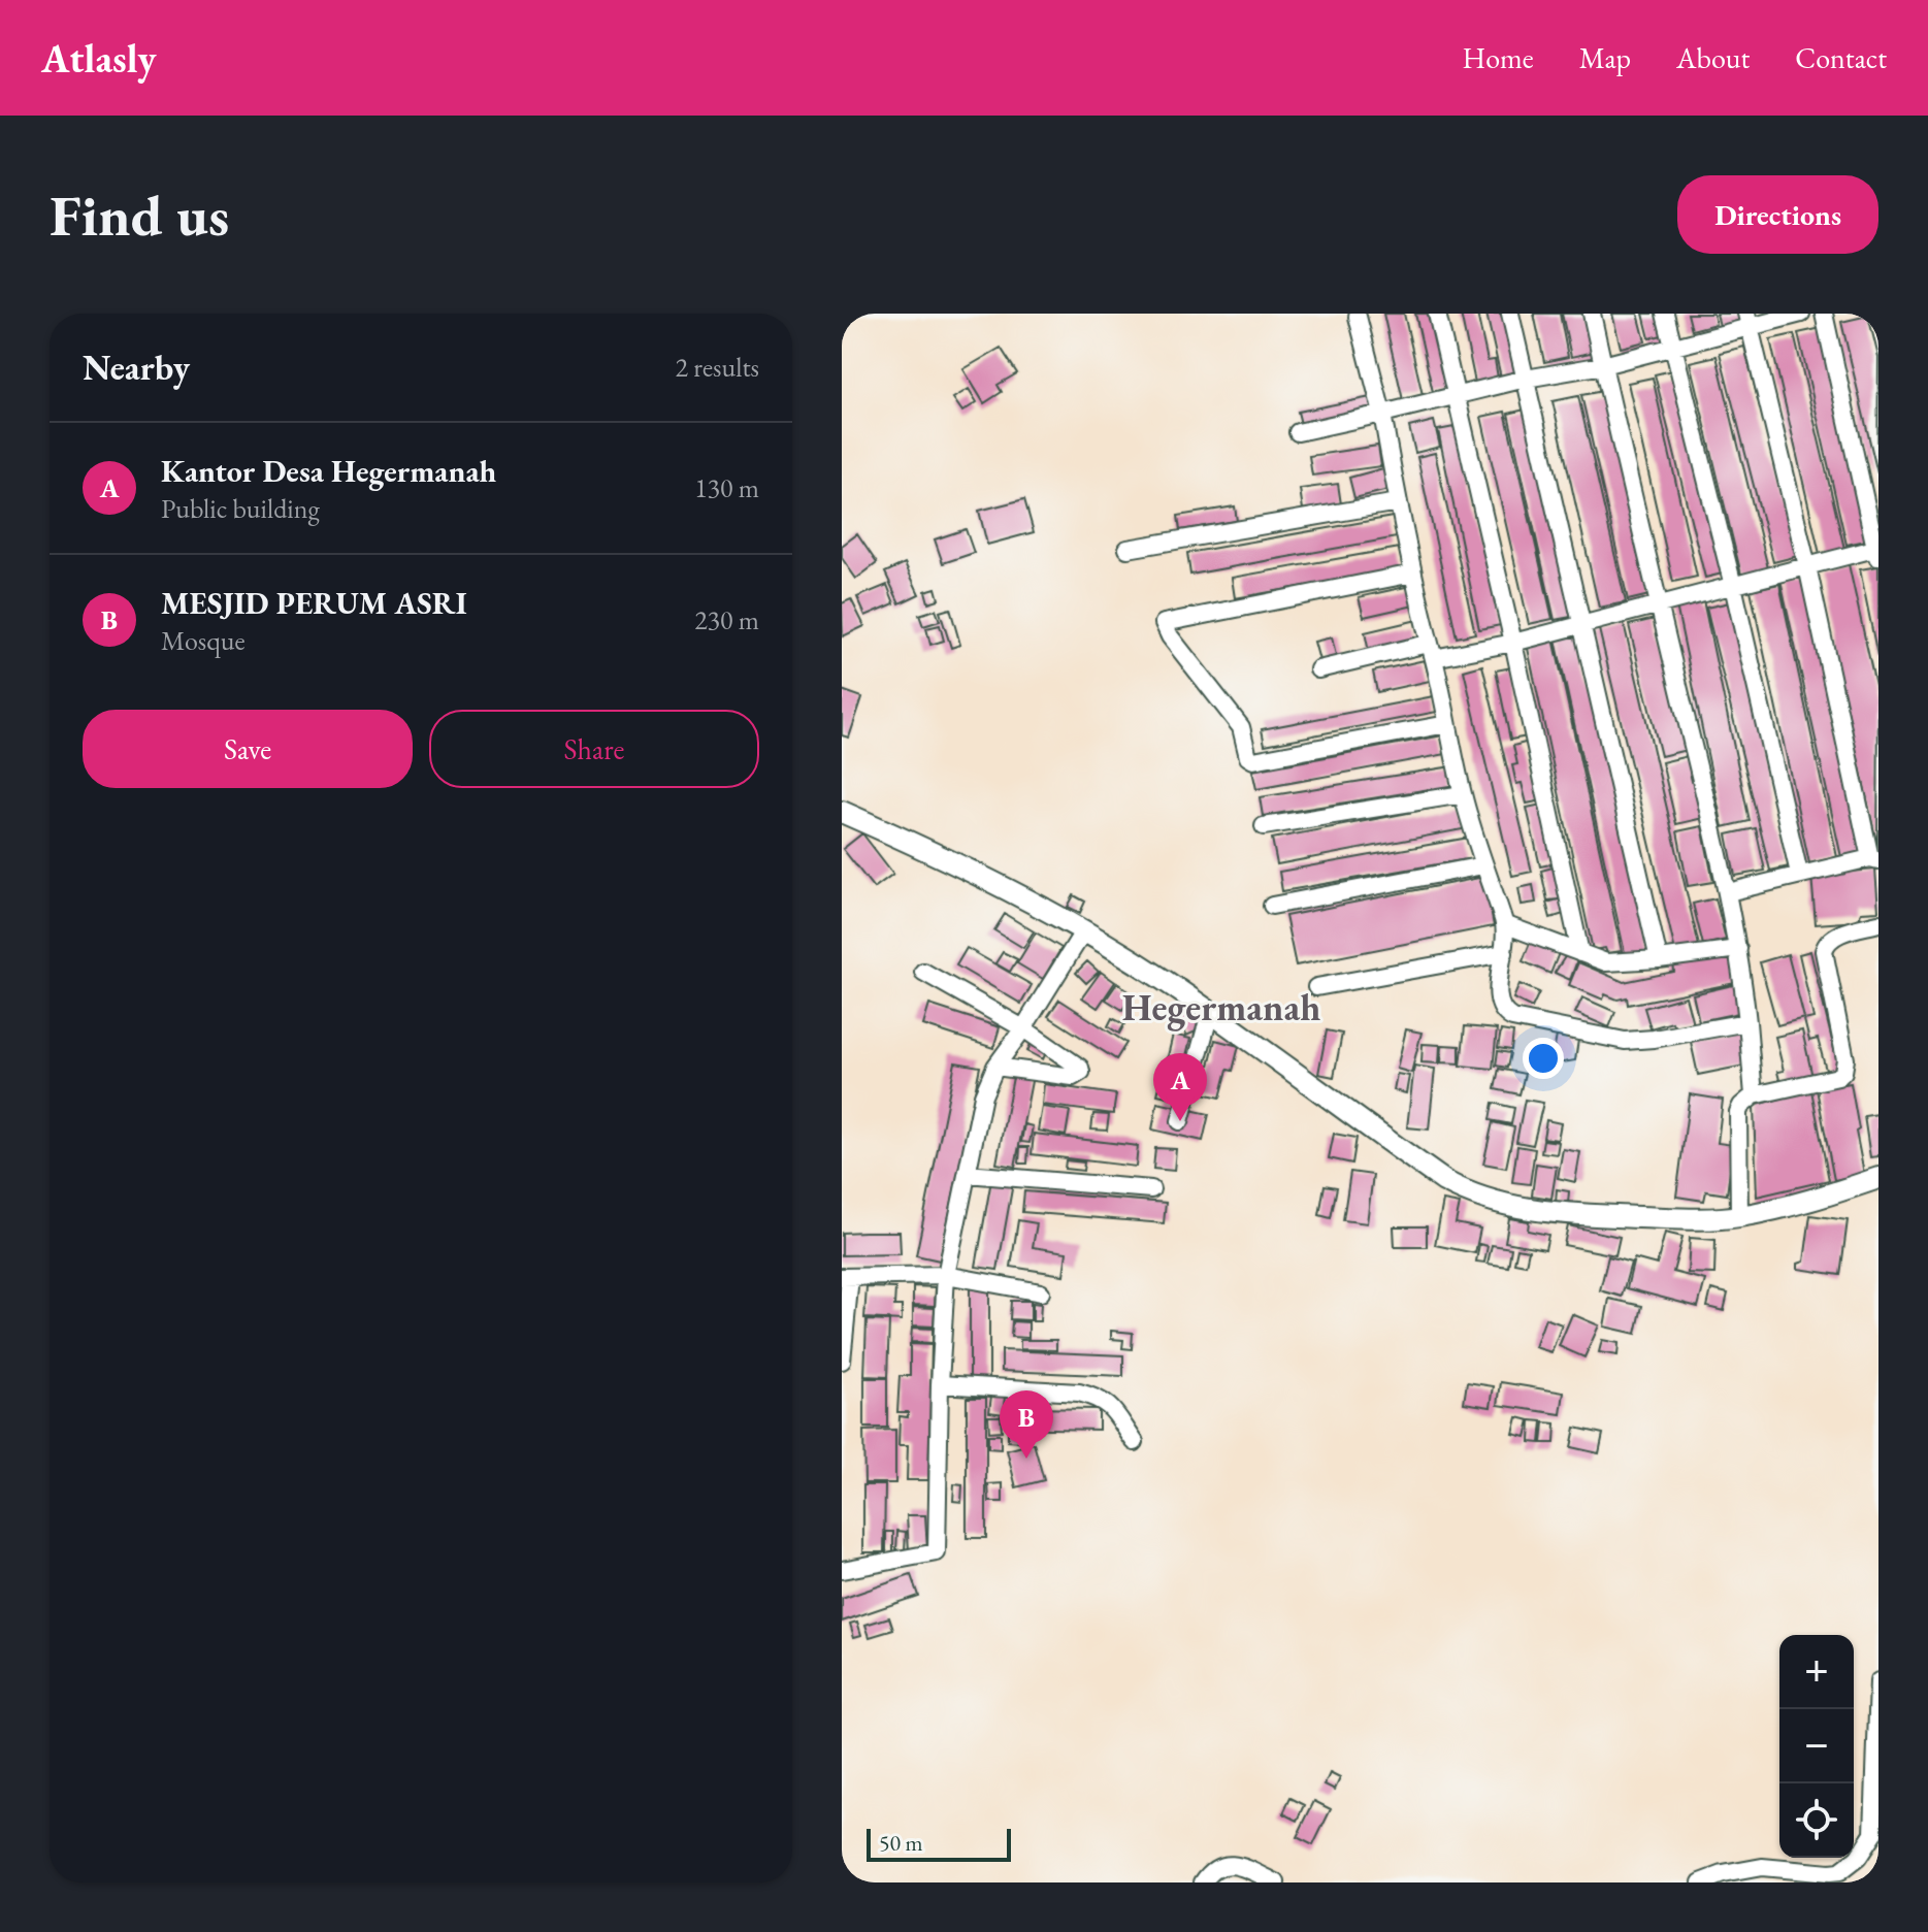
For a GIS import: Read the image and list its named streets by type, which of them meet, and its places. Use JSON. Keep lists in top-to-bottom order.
{
  "districts": ["Hegermanah"],
  "scale_bar": "50 m",
  "page": {
    "header": "Atlasly",
    "nav": [
      "Home",
      "Map",
      "About",
      "Contact"
    ],
    "buttons": [
      "Directions",
      ["Save", "Share"]
    ],
    "title": "Find us",
    "heading": ["Nearby", "2 results"],
    "list": [
      {
        "mark": "A",
        "name": "Kantor Desa Hegermanah",
        "note": "Public building",
        "value": "130 m"
      },
      {
        "mark": "B",
        "name": "MESJID PERUM ASRI",
        "note": "Mosque",
        "value": "230 m"
      }
    ],
    "pins": ["A", "B"],
    "map_buttons": ["+", "−"],
    "scale": "50 m"
  }
}
